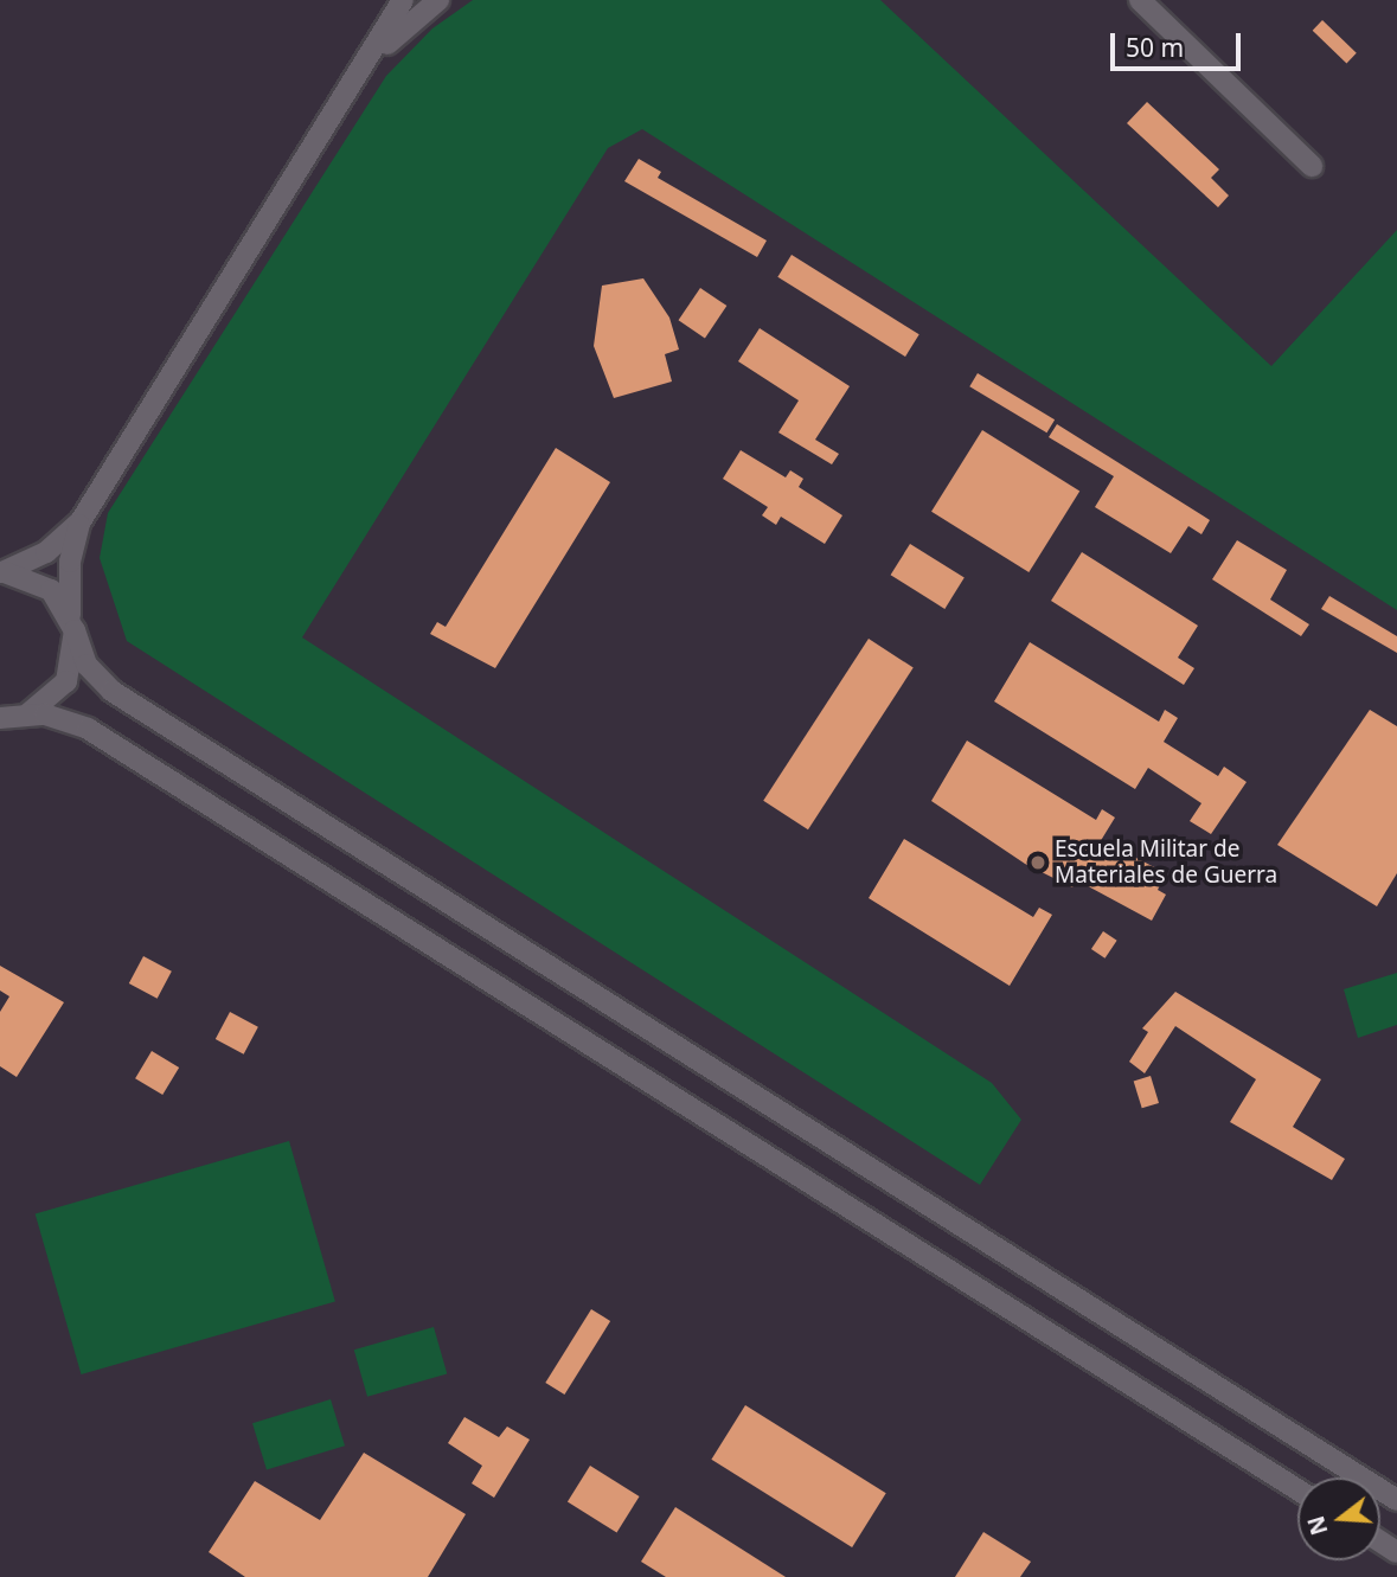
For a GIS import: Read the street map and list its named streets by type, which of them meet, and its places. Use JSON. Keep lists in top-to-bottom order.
{
  "places": ["Escuela Militar de Materiales de Guerra"],
  "scale_bar": "50 m",
  "north": "left"
}
